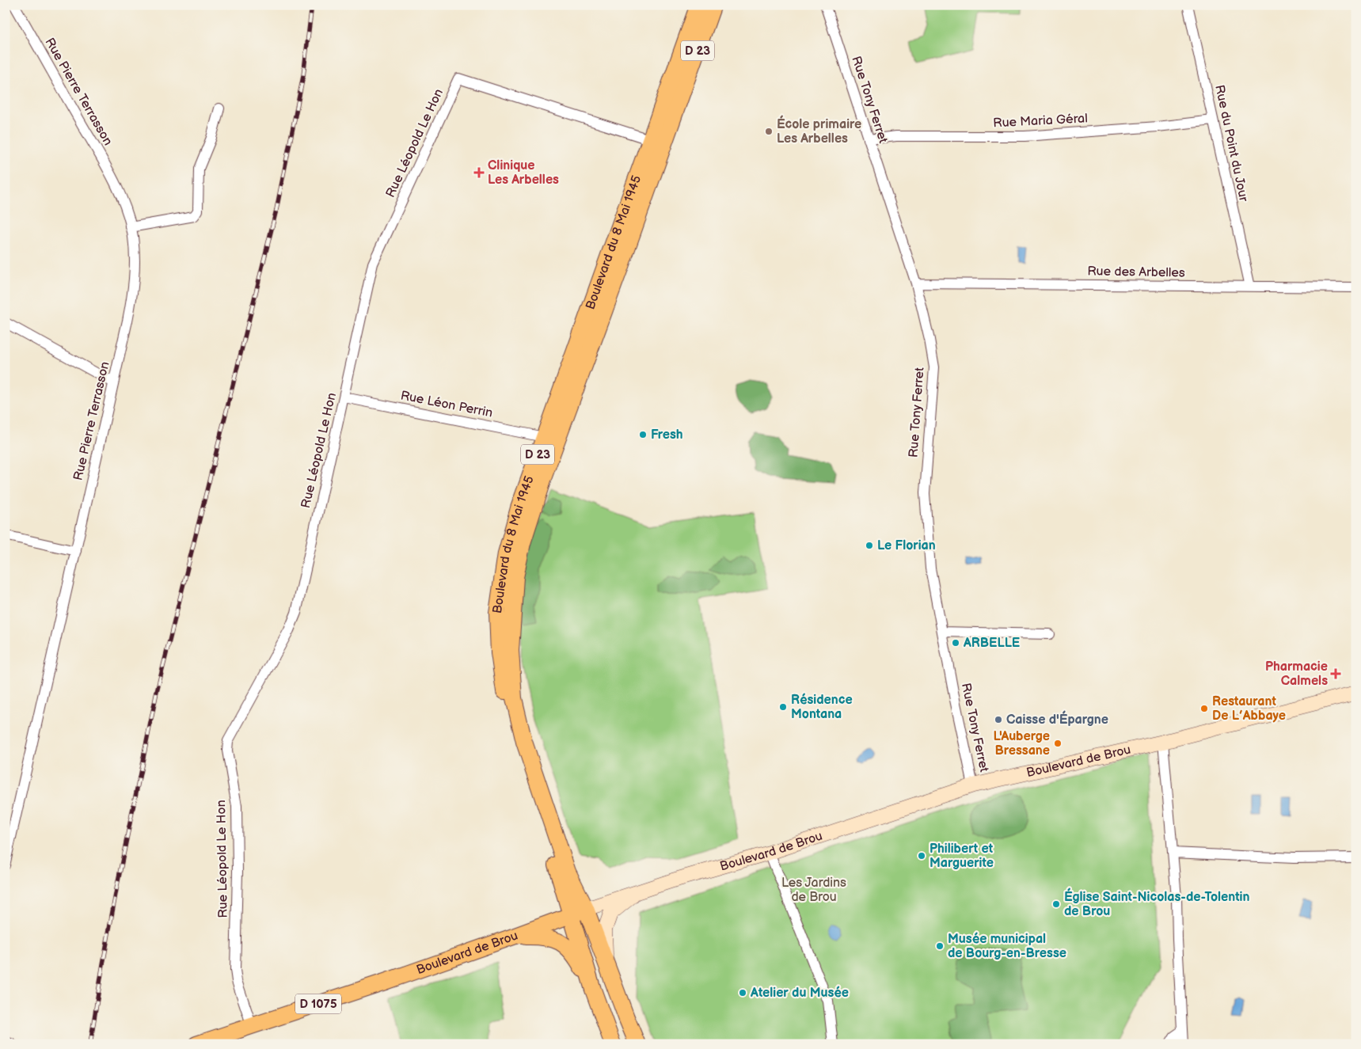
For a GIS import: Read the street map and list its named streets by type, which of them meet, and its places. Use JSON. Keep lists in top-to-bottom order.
{
  "streets": {
    "main road": [
      "D 23",
      "Boulevard du 8 Mai 1945",
      "Boulevard de Brou",
      "D 1075"
    ],
    "street": [
      "Rue Pierre Terrasson",
      "Rue Tony Ferret",
      "Rue Maria Géral",
      "Rue Léopold Le Hon",
      "Rue du Point du Jour",
      "Rue des Arbelles",
      "Rue Léon Perrin"
    ]
  },
  "crossings": [
    ["Rue Tony Ferret", "Rue Maria Géral"],
    ["Rue Tony Ferret", "Rue des Arbelles"],
    ["Rue Tony Ferret", "Boulevard de Brou"],
    ["Rue Maria Géral", "Rue du Point du Jour"],
    ["Rue Léopold Le Hon", "Boulevard du 8 Mai 1945"],
    ["Rue Léopold Le Hon", "Rue Léon Perrin"],
    ["Rue Léopold Le Hon", "Boulevard de Brou"],
    ["Rue du Point du Jour", "Rue des Arbelles"],
    ["Boulevard du 8 Mai 1945", "Rue Léon Perrin"],
    ["Boulevard du 8 Mai 1945", "Boulevard de Brou"]
  ],
  "parks": ["Les Jardins de Brou"],
  "places": {
    "other": [
      "École primaire Les Arbelles",
      "Fresh",
      "Le Florian",
      "ARBELLE",
      "Résidence Montana",
      "Restaurant De L’Abbaye",
      "Caisse d'Épargne",
      "L'Auberge Bressane",
      "Philibert et Marguerite",
      "Église Saint-Nicolas-de-Tolentin de Brou",
      "Musée municipal de Bourg-en-Bresse",
      "Atelier du Musée"
    ],
    "health": ["Clinique Les Arbelles", "Pharmacie Calmels"]
  }
}
